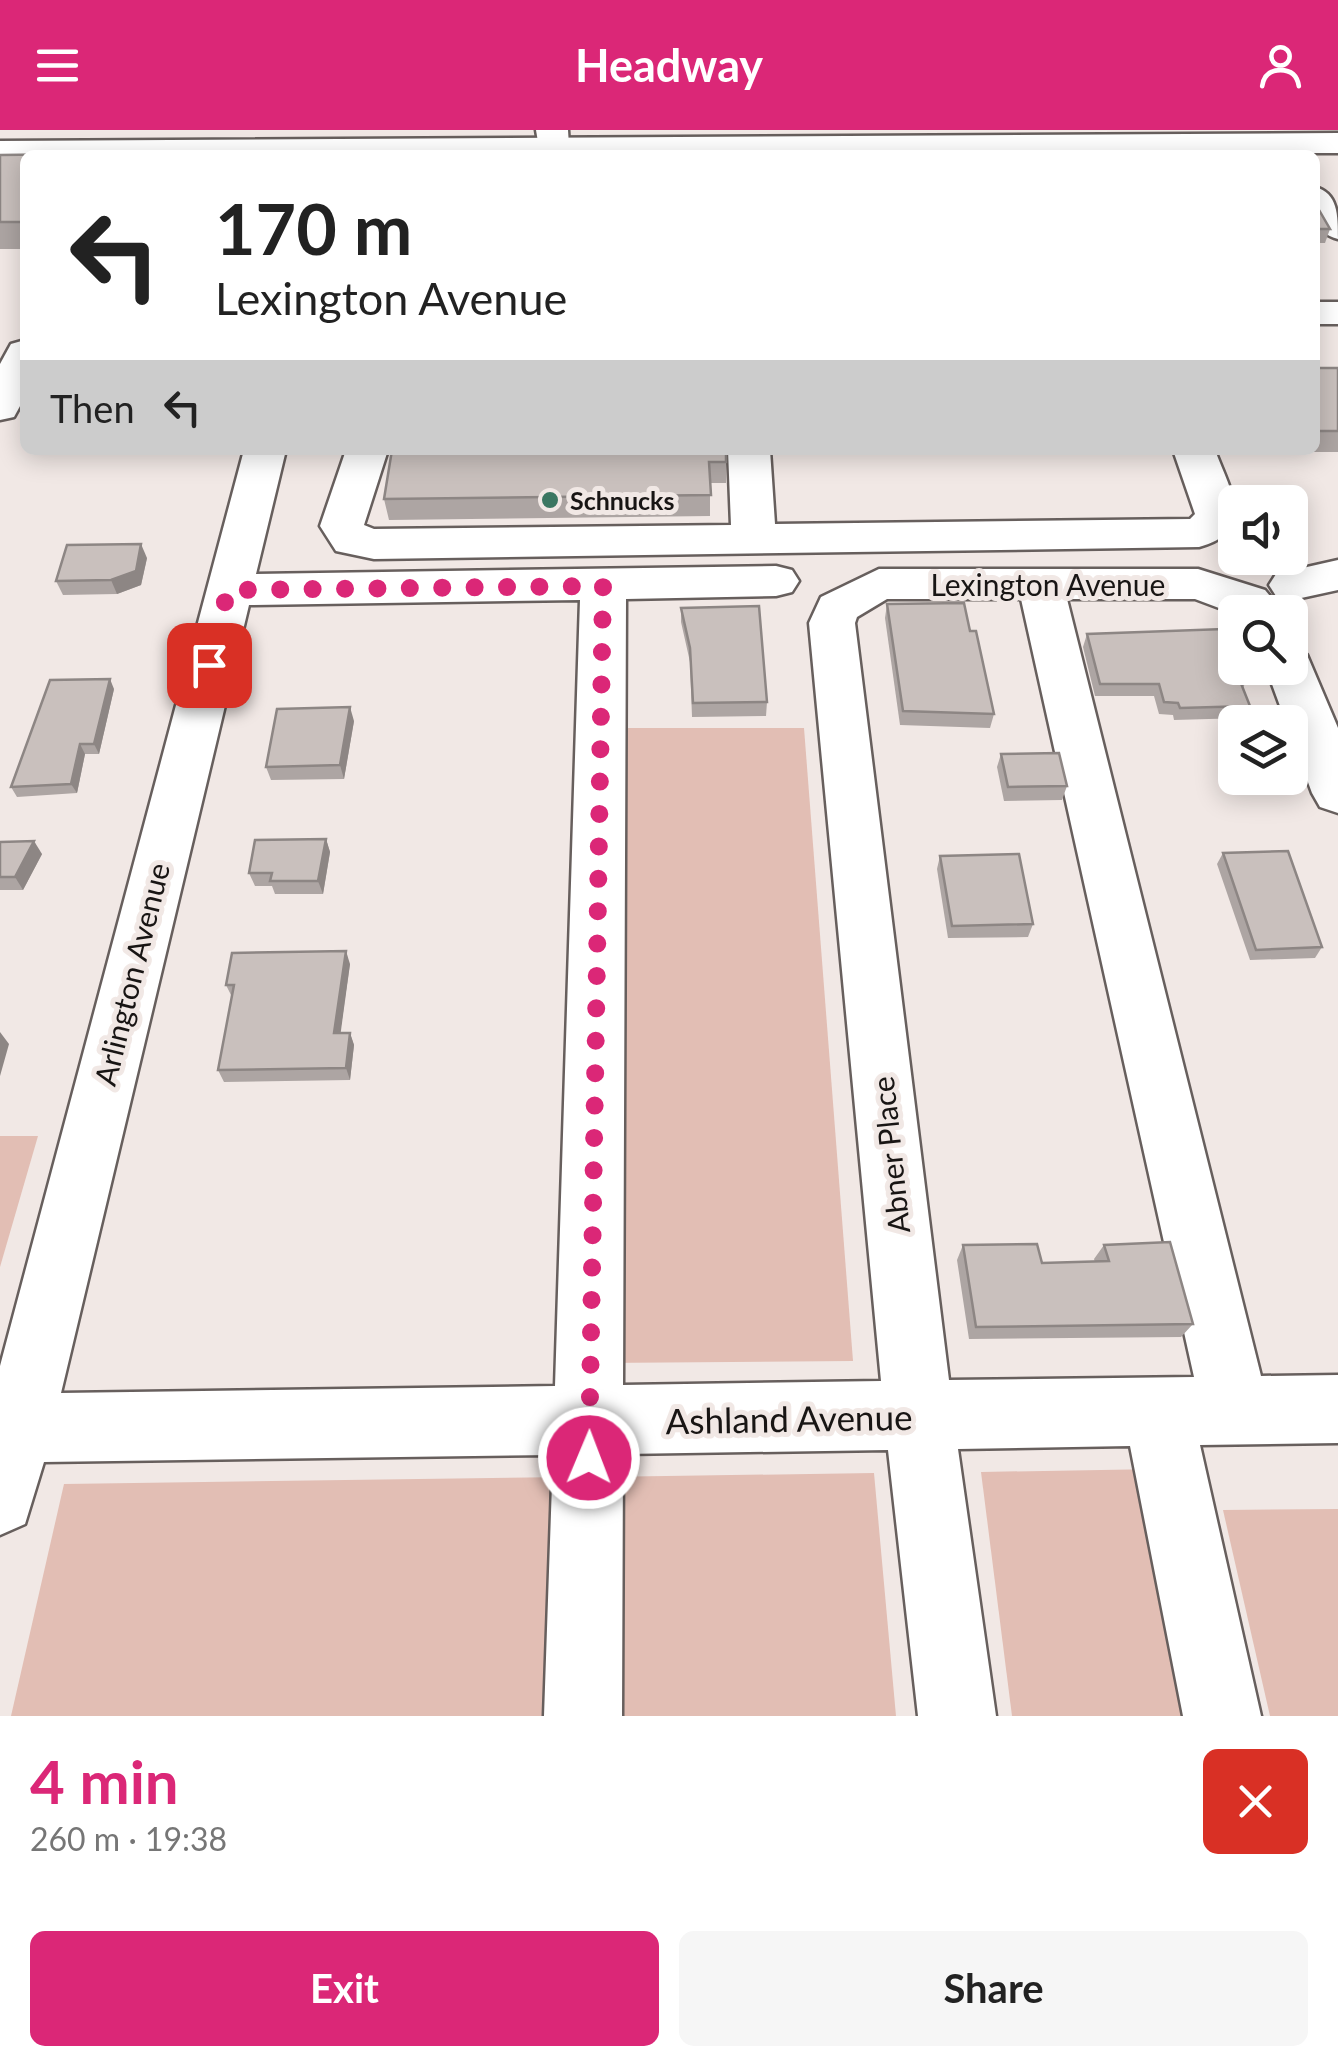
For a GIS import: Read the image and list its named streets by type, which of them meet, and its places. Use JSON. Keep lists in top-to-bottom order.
{
  "streets": {
    "street": [
      "Lexington Avenue",
      "Arlington Avenue",
      "Abner Place",
      "Ashland Avenue"
    ]
  },
  "crossings": [
    ["Lexington Avenue", "Abner Place"],
    ["Arlington Avenue", "Ashland Avenue"],
    ["Abner Place", "Ashland Avenue"]
  ],
  "places": ["Schnucks"],
  "page": {
    "header": "Headway",
    "turn": ["170 m", "Lexington Avenue"],
    "then": "Then",
    "heading": ["4 min", "260 m · 19:38"],
    "buttons": ["Exit", "Share"]
  }
}
